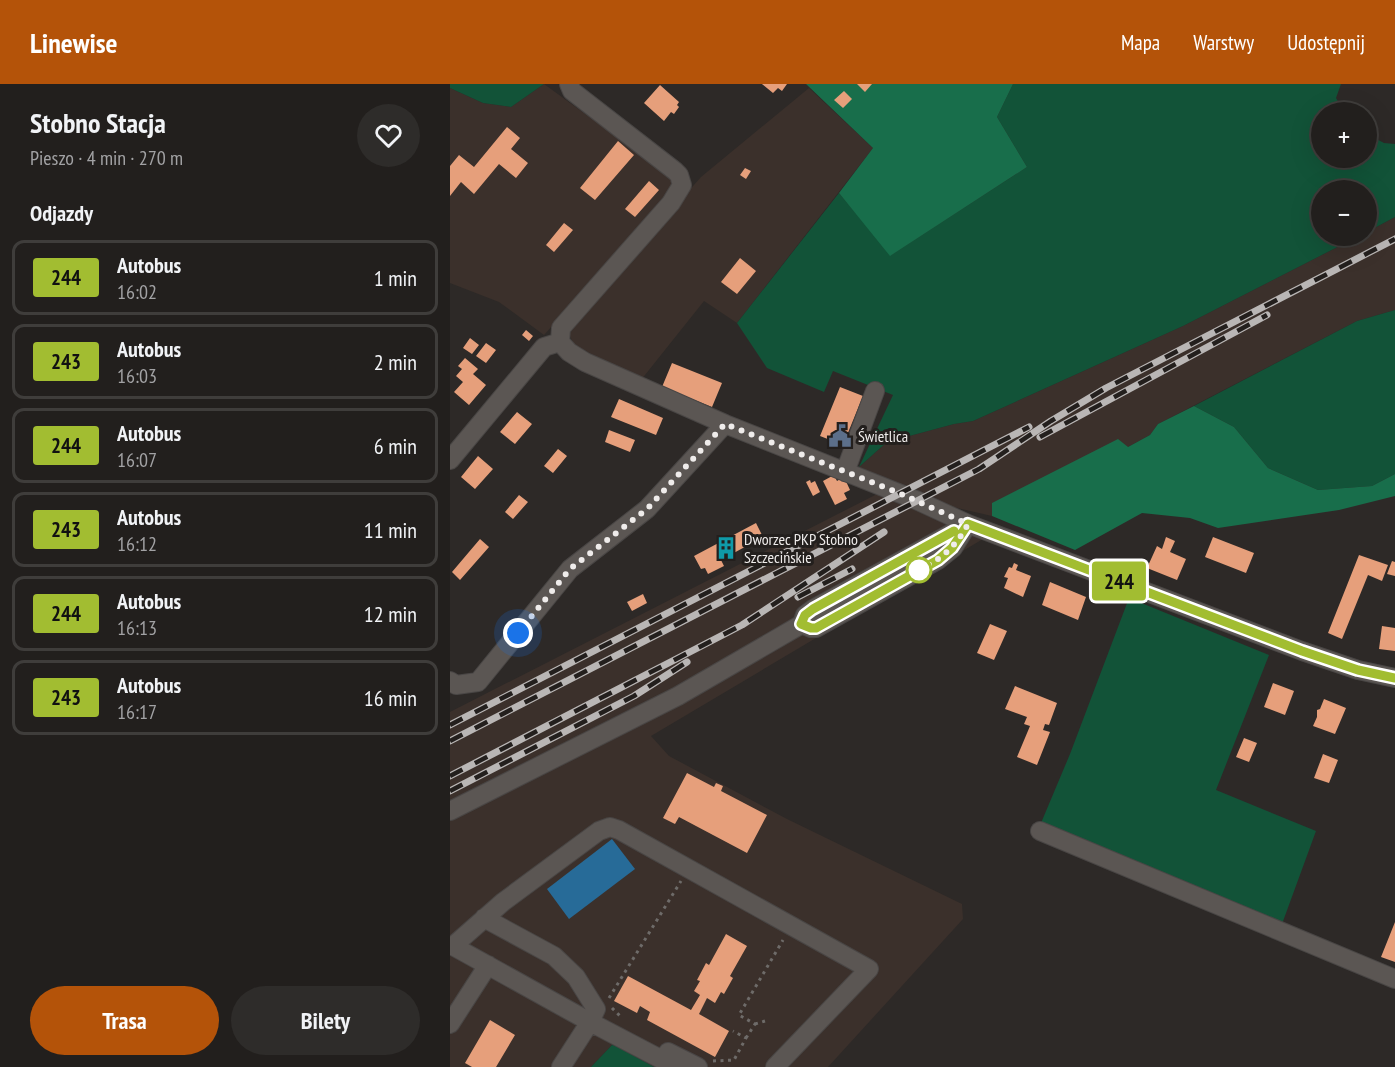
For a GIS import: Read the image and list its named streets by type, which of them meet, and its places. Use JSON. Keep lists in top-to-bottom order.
{
  "places": {
    "public building": ["Świetlica"],
    "building": ["Dworzec PKP Stobno Szczecińskie"]
  },
  "lines": ["bus line 244"],
  "page": {
    "header": "Linewise",
    "nav": ["Mapa", "Warstwy", "Udostępnij"],
    "heading": [
      ["Stobno Stacja", "Pieszo · 4 min · 270 m"],
      "Odjazdy"
    ],
    "on_map": "244",
    "map_buttons": ["+", "−"],
    "list": [
      {
        "mark": "244",
        "name": "Autobus",
        "note": "16:02",
        "value": "1 min"
      },
      {
        "mark": "243",
        "name": "Autobus",
        "note": "16:03",
        "value": "2 min"
      },
      {
        "mark": "244",
        "name": "Autobus",
        "note": "16:07",
        "value": "6 min"
      },
      {
        "mark": "243",
        "name": "Autobus",
        "note": "16:12",
        "value": "11 min"
      },
      {
        "mark": "244",
        "name": "Autobus",
        "note": "16:13",
        "value": "12 min"
      },
      {
        "mark": "243",
        "name": "Autobus",
        "note": "16:17",
        "value": "16 min"
      }
    ],
    "buttons": ["Trasa", "Bilety"]
  }
}
